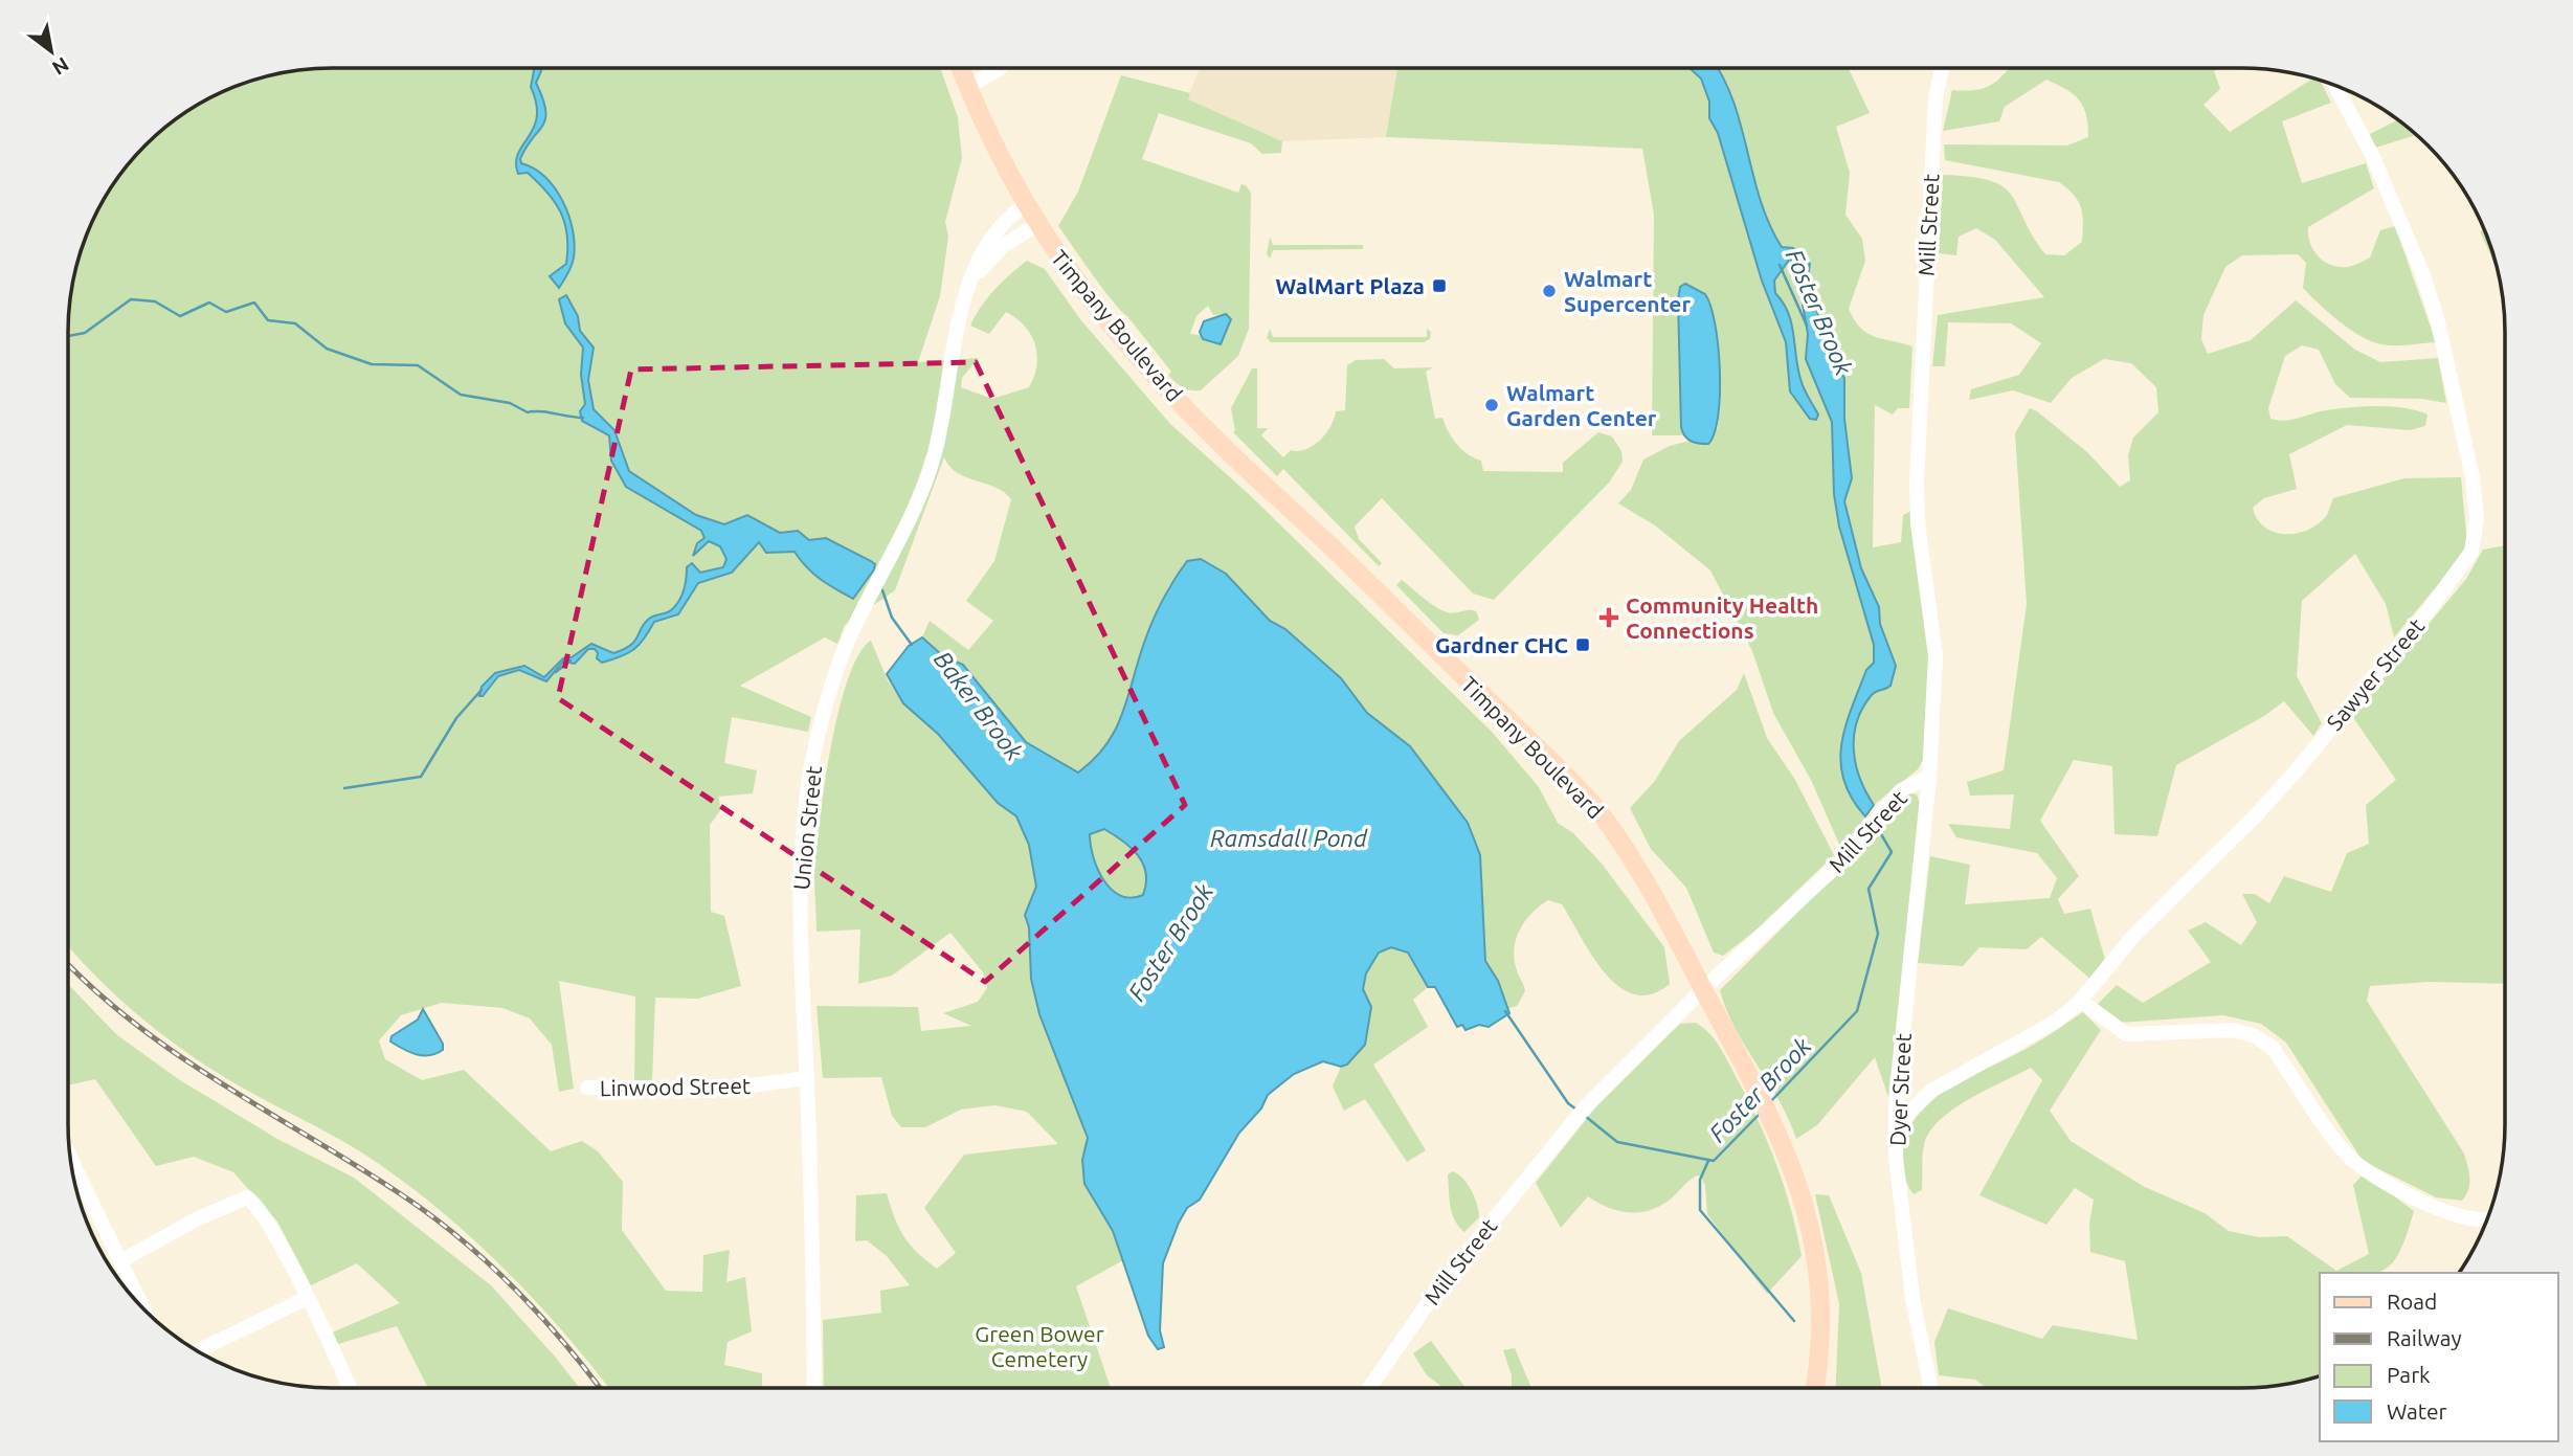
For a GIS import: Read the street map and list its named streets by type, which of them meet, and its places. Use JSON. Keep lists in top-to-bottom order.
{
  "streets": {
    "main road": ["Timpany Boulevard"],
    "street": [
      "Mill Street",
      "Sawyer Street",
      "Union Street",
      "Linwood Street",
      "Dyer Street"
    ]
  },
  "crossings": [
    ["Mill Street", "Timpany Boulevard"],
    ["Mill Street", "Dyer Street"],
    ["Timpany Boulevard", "Union Street"],
    ["Sawyer Street", "Dyer Street"],
    ["Union Street", "Linwood Street"]
  ],
  "water": ["Foster Brook", "Baker Brook", "Ramsdall Pond"],
  "parks": ["Green Bower Cemetery"],
  "places": {
    "transit": ["WalMart Plaza", "Gardner CHC"],
    "other": ["Walmart Supercenter", "Walmart Garden Center"],
    "health": ["Community Health Connections"]
  },
  "legend": [
    "Road",
    "Railway",
    "Park",
    "Water"
  ],
  "north": "bottom right"
}
